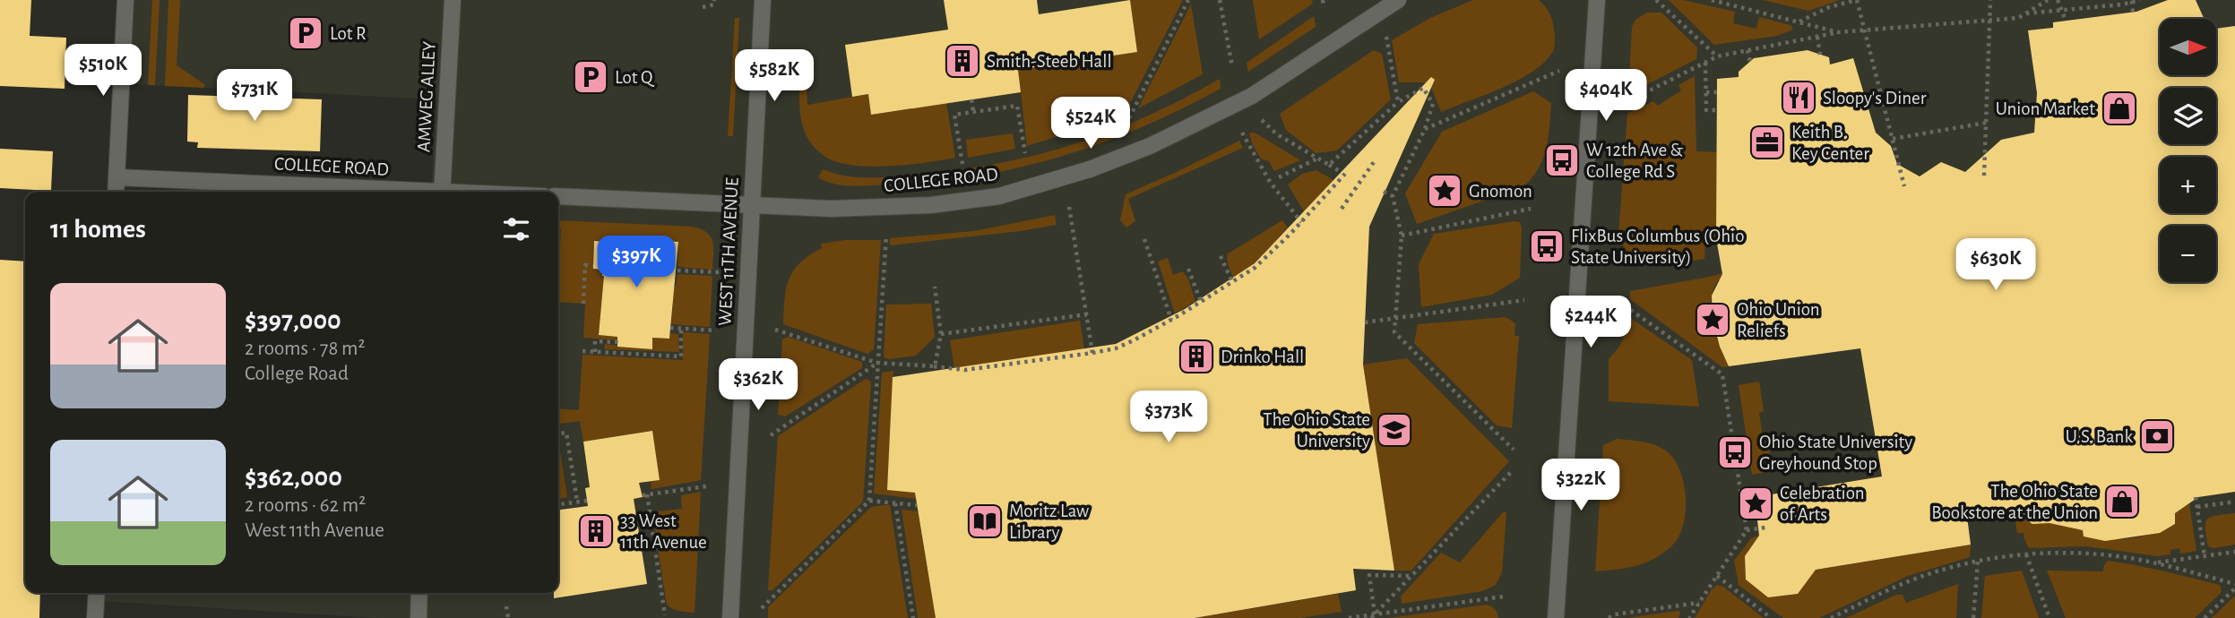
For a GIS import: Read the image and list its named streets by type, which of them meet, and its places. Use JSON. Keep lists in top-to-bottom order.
{
  "streets": {
    "street": ["AMWEG ALLEY", "COLLEGE ROAD", "WEST 11TH AVENUE"]
  },
  "crossings": [
    ["COLLEGE ROAD", "WEST 11TH AVENUE"]
  ],
  "places": {
    "parking": ["Lot R", "Lot Q"],
    "building": ["Smith-Steeb Hall", "Drinko Hall", "33 West 11th Avenue"],
    "restaurant": ["Sloopy's Diner"],
    "shop": ["Union Market", "The Ohio State Bookstore at the Union"],
    "office": ["Keith B. Key Center"],
    "bus stop": ["W 12th Ave & College Rd S", "FlixBus Columbus (Ohio State University)", "Ohio State University Greyhound Stop"],
    "place": ["Gnomon", "Ohio Union Reliefs", "Celebration of Arts"],
    "school or university": ["The Ohio State University"],
    "bank": ["U.S. Bank"],
    "library": ["Moritz Law Library"]
  },
  "north": "right",
  "page": {
    "map_buttons": ["+", "−"],
    "price": [
      "$510K",
      "$582K",
      "$731K",
      "$404K",
      "$524K",
      "$397K",
      "$630K",
      "$244K",
      "$362K",
      "$373K",
      "$322K"
    ],
    "heading": "11 homes",
    "list": [
      {
        "name": "$397,000",
        "note": "2 rooms · 78 m² · College Road"
      },
      {
        "name": "$362,000",
        "note": "2 rooms · 62 m² · West 11th Avenue"
      }
    ]
  }
}
